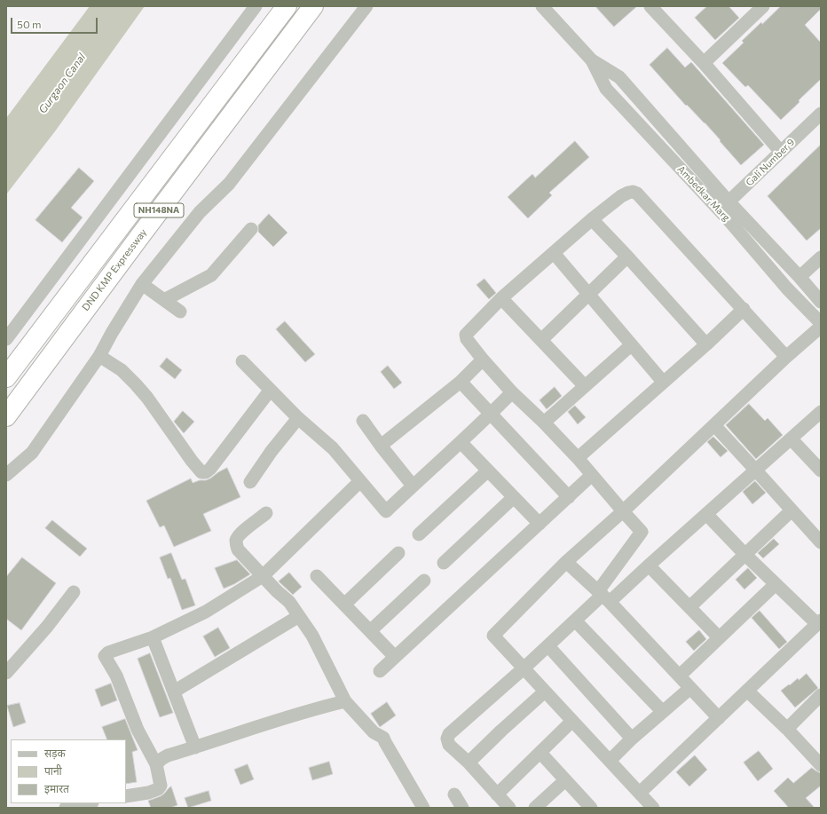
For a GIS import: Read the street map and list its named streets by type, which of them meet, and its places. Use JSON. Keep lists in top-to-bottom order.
{
  "streets": {
    "highway": ["NH148NA", "DND KMP Expressway"],
    "street": ["Gali Number 9", "Ambedkar Marg"]
  },
  "crossings": [
    ["Gali Number 9", "Ambedkar Marg"]
  ],
  "water": ["Gurgaon Canal"],
  "legend": ["सड़क", "पानी", "इमारत"],
  "scale_bar": "50 m"
}
